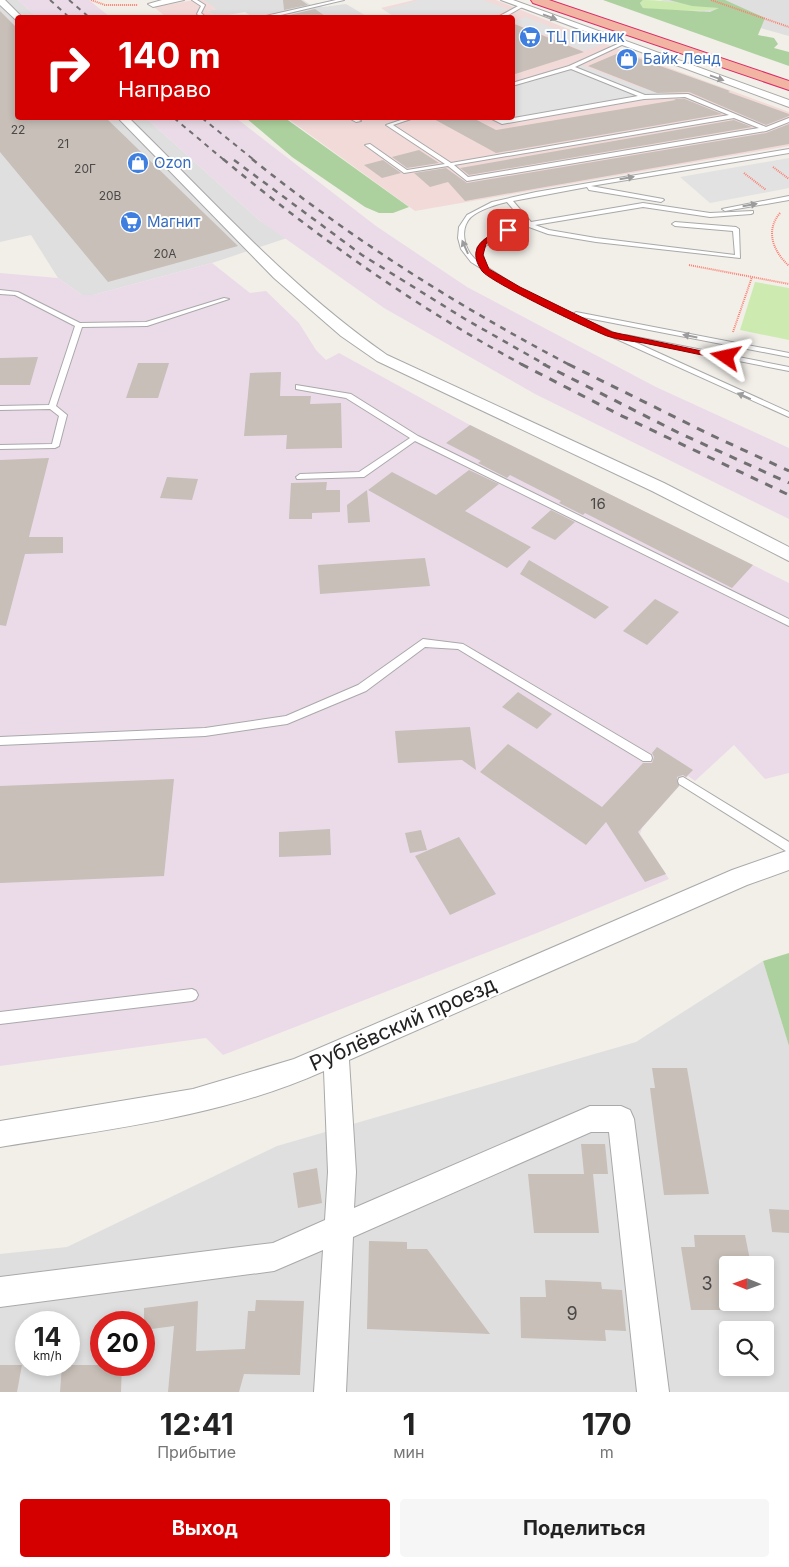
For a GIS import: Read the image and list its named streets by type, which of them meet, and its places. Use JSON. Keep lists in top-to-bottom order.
{
  "streets": {
    "street": ["Рублёвский проезд"]
  },
  "places": {
    "supermarket": ["ТЦ Пикник", "Магнит"],
    "shop": ["Байк Ленд", "Ozon"]
  },
  "house_numbers": [
    "22",
    "21",
    "20Г",
    "20В",
    "20А",
    "16",
    "3",
    "9"
  ],
  "north": "left",
  "page": {
    "turn": ["140 m", "Направо"],
    "speed": "14 km/h",
    "limit": "20",
    "eta": [
      "12:41",
      "Прибытие",
      "1",
      "мин",
      "170",
      "m"
    ],
    "buttons": ["Выход", "Поделиться"]
  }
}
